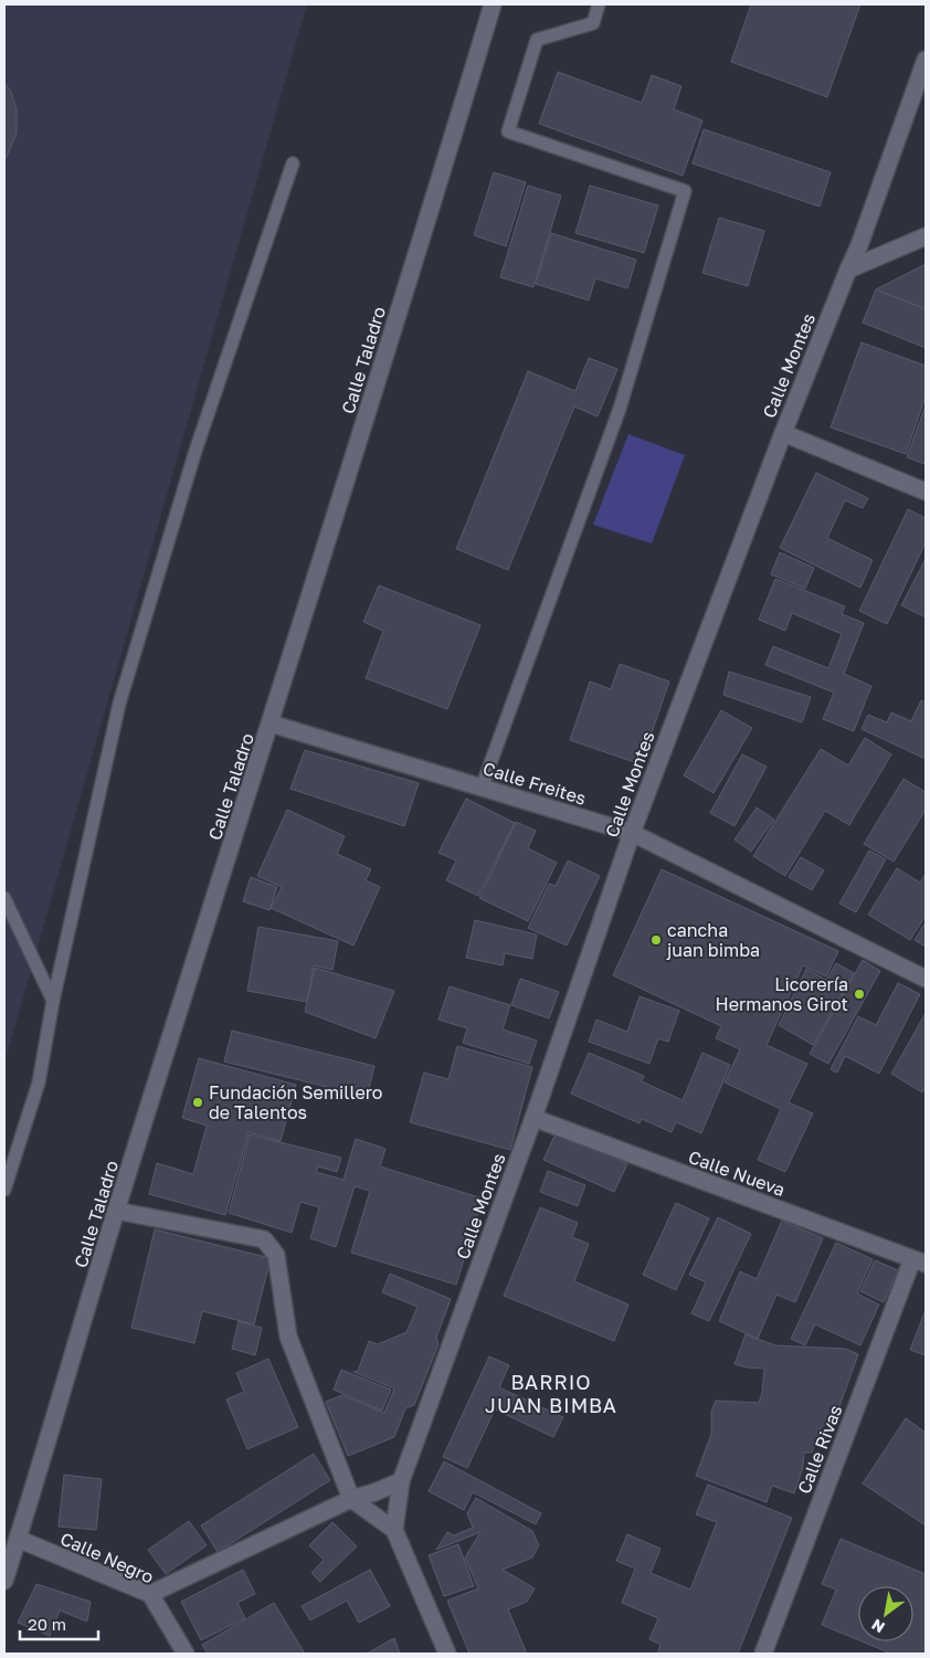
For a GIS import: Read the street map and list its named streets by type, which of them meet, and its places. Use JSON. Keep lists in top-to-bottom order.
{
  "streets": {
    "street": [
      "Calle Taladro",
      "Calle Montes",
      "Calle Freites",
      "Calle Nueva",
      "Calle Rivas",
      "Calle Negro"
    ]
  },
  "crossings": [
    ["Calle Taladro", "Calle Freites"],
    ["Calle Taladro", "Calle Negro"],
    ["Calle Montes", "Calle Freites"],
    ["Calle Montes", "Calle Nueva"],
    ["Calle Nueva", "Calle Rivas"]
  ],
  "districts": ["BARRIO JUAN BIMBA"],
  "places": ["cancha juan bimba", "Licorería Hermanos Girot", "Fundación Semillero de Talentos"],
  "scale_bar": "20 m",
  "north": "bottom left"
}
